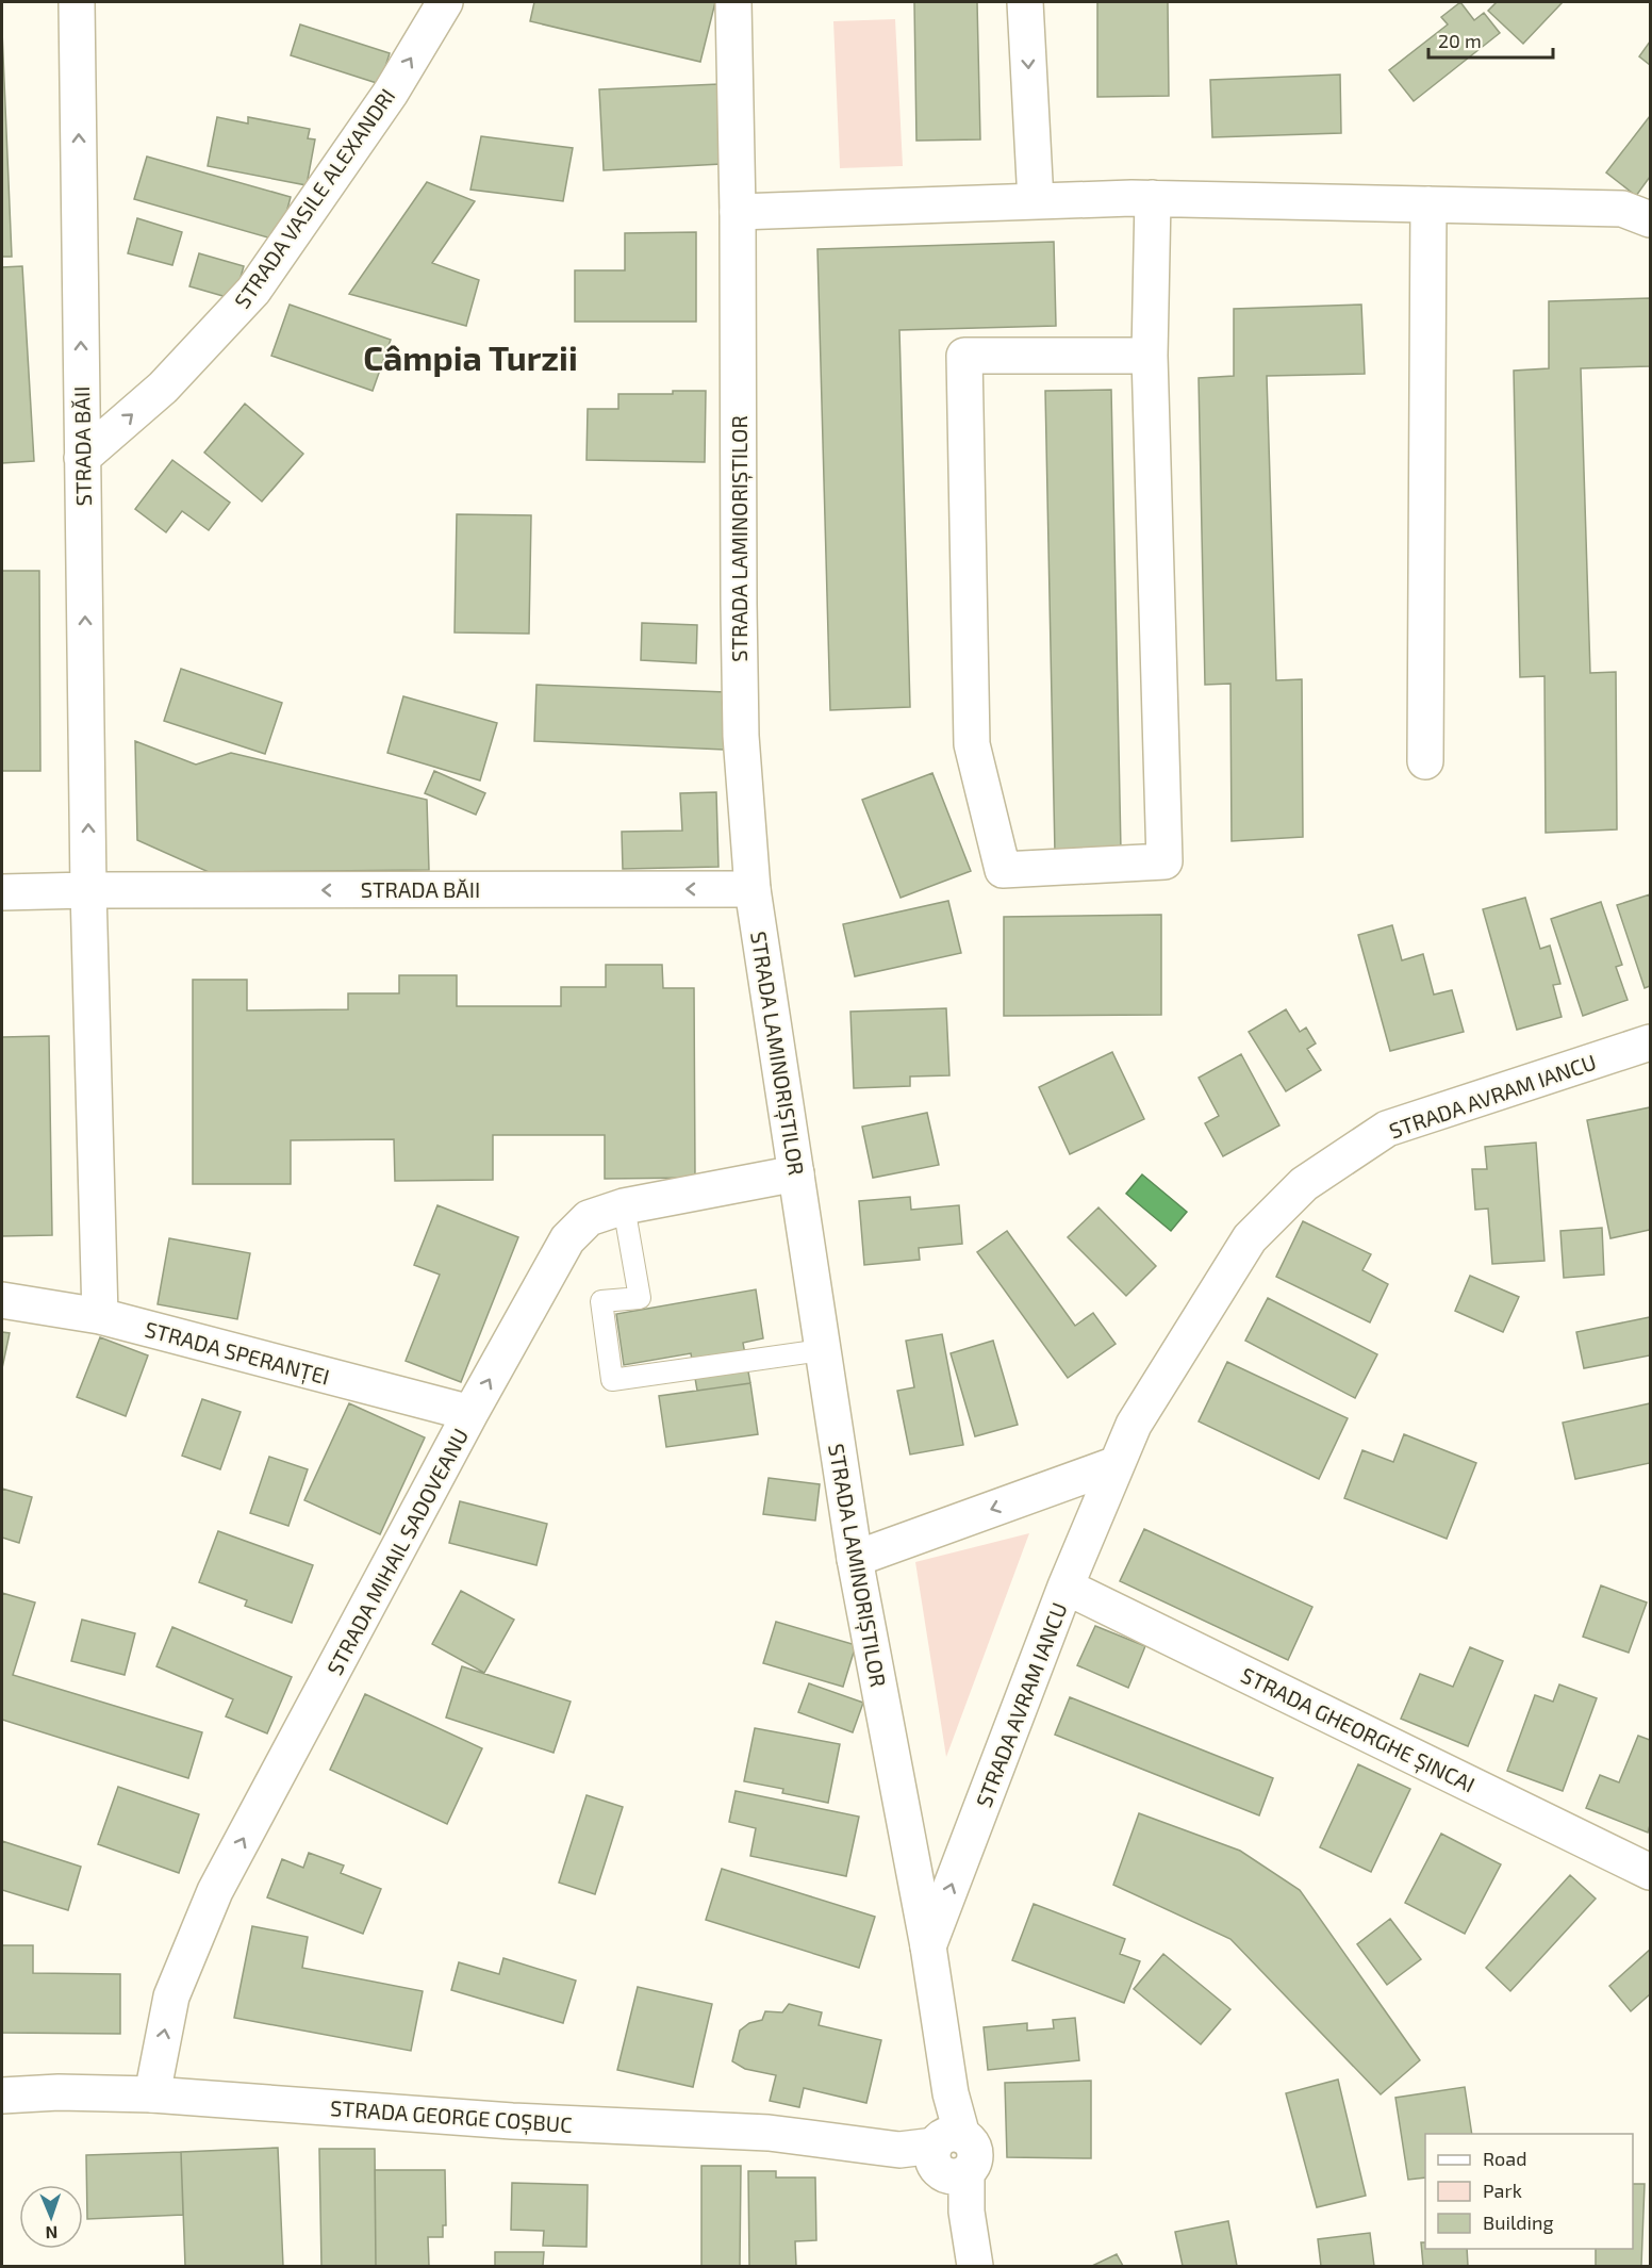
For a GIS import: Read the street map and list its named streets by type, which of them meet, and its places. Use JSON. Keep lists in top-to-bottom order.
{
  "streets": {
    "street": [
      "STRADA VASILE ALEXANDRI",
      "STRADA BĂII",
      "STRADA LAMINORIȘTILOR",
      "STRADA AVRAM IANCU",
      "STRADA SPERANȚEI",
      "STRADA MIHAIL SADOVEANU",
      "STRADA GHEORGHE ȘINCAI",
      "STRADA GEORGE COȘBUC"
    ]
  },
  "crossings": [
    ["STRADA VASILE ALEXANDRI", "STRADA BĂII"],
    ["STRADA BĂII", "STRADA LAMINORIȘTILOR"],
    ["STRADA BĂII", "STRADA SPERANȚEI"],
    ["STRADA LAMINORIȘTILOR", "STRADA AVRAM IANCU"],
    ["STRADA LAMINORIȘTILOR", "STRADA MIHAIL SADOVEANU"],
    ["STRADA LAMINORIȘTILOR", "STRADA GEORGE COȘBUC"],
    ["STRADA AVRAM IANCU", "STRADA GHEORGHE ȘINCAI"],
    ["STRADA SPERANȚEI", "STRADA MIHAIL SADOVEANU"],
    ["STRADA MIHAIL SADOVEANU", "STRADA GEORGE COȘBUC"]
  ],
  "one_way": ["STRADA VASILE ALEXANDRI", "STRADA MIHAIL SADOVEANU"],
  "districts": ["Câmpia Turzii"],
  "legend": ["Road", "Park", "Building"],
  "scale_bar": "20 m",
  "north": "bottom"
}
